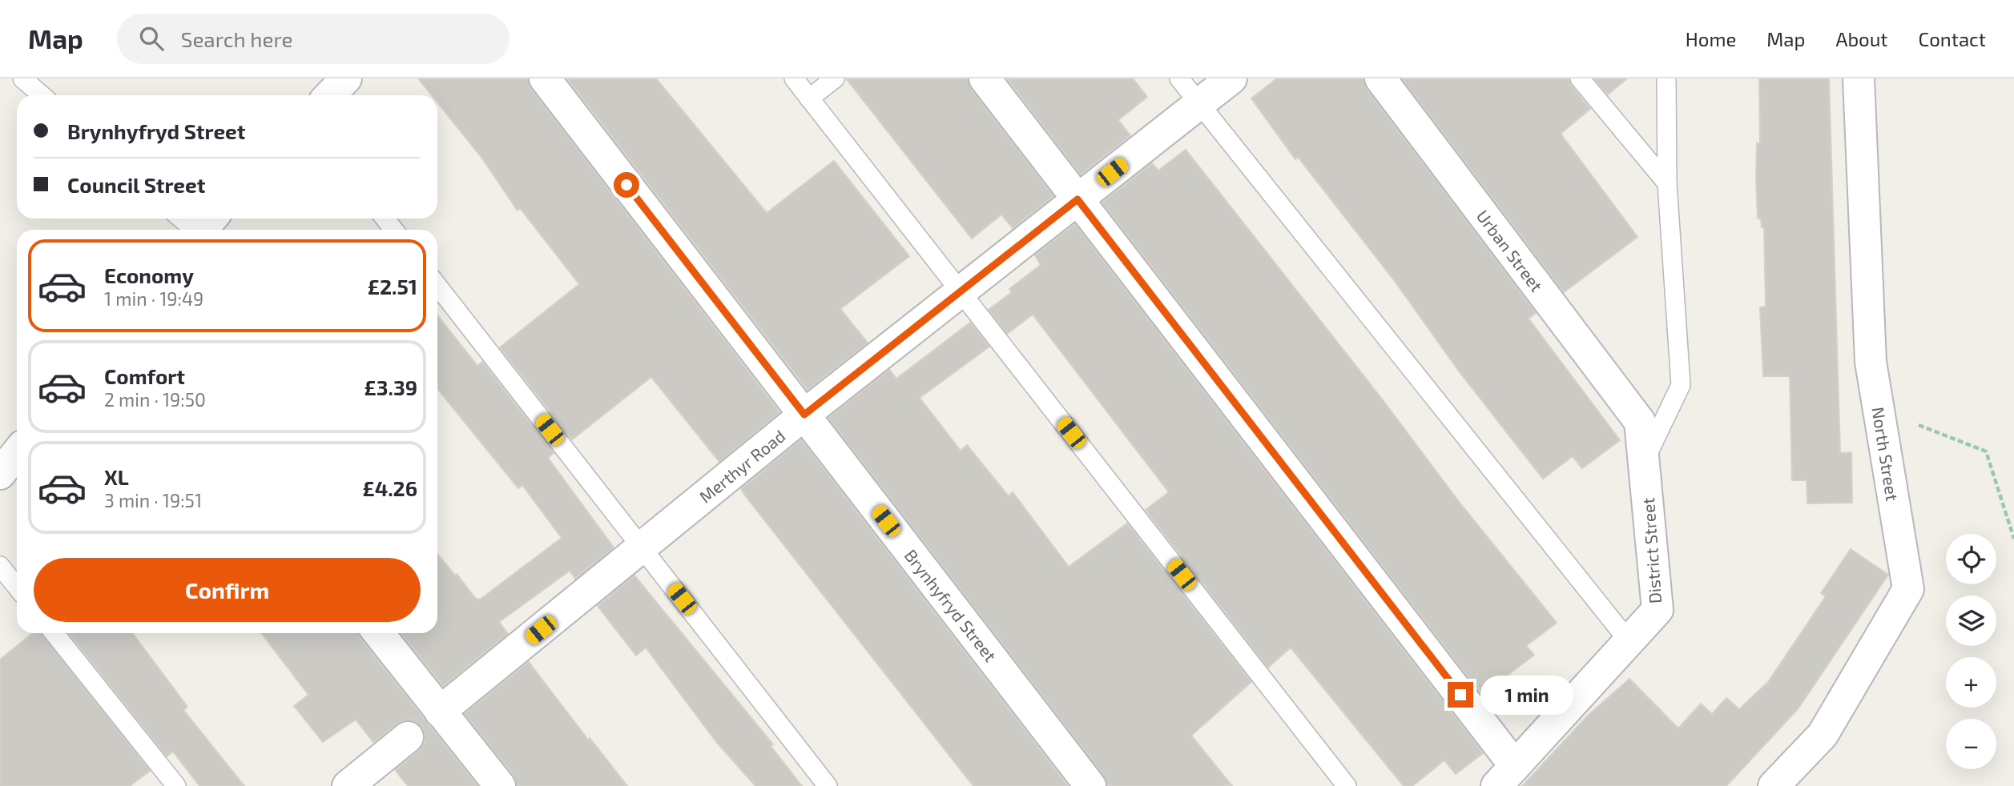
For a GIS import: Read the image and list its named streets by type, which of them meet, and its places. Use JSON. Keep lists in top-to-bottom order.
{
  "streets": {
    "street": [
      "Urban Street",
      "North Street",
      "Merthyr Road",
      "District Street",
      "Brynhyfryd Street"
    ]
  },
  "crossings": [
    ["Urban Street", "District Street"],
    ["Merthyr Road", "Brynhyfryd Street"]
  ],
  "page": {
    "header": "Map",
    "search": "Search here",
    "nav": [
      "Home",
      "Map",
      "About",
      "Contact"
    ],
    "banner": ["Brynhyfryd Street", "Council Street"],
    "list": [
      {
        "name": "Economy",
        "note": "1 min · 19:49",
        "value": "£2.51"
      },
      {
        "name": "Comfort",
        "note": "2 min · 19:50",
        "value": "£3.39"
      },
      {
        "name": "XL",
        "note": "3 min · 19:51",
        "value": "£4.26"
      }
    ],
    "map_buttons": ["+", "−"],
    "buttons": "Confirm",
    "bubble": "1 min"
  }
}
